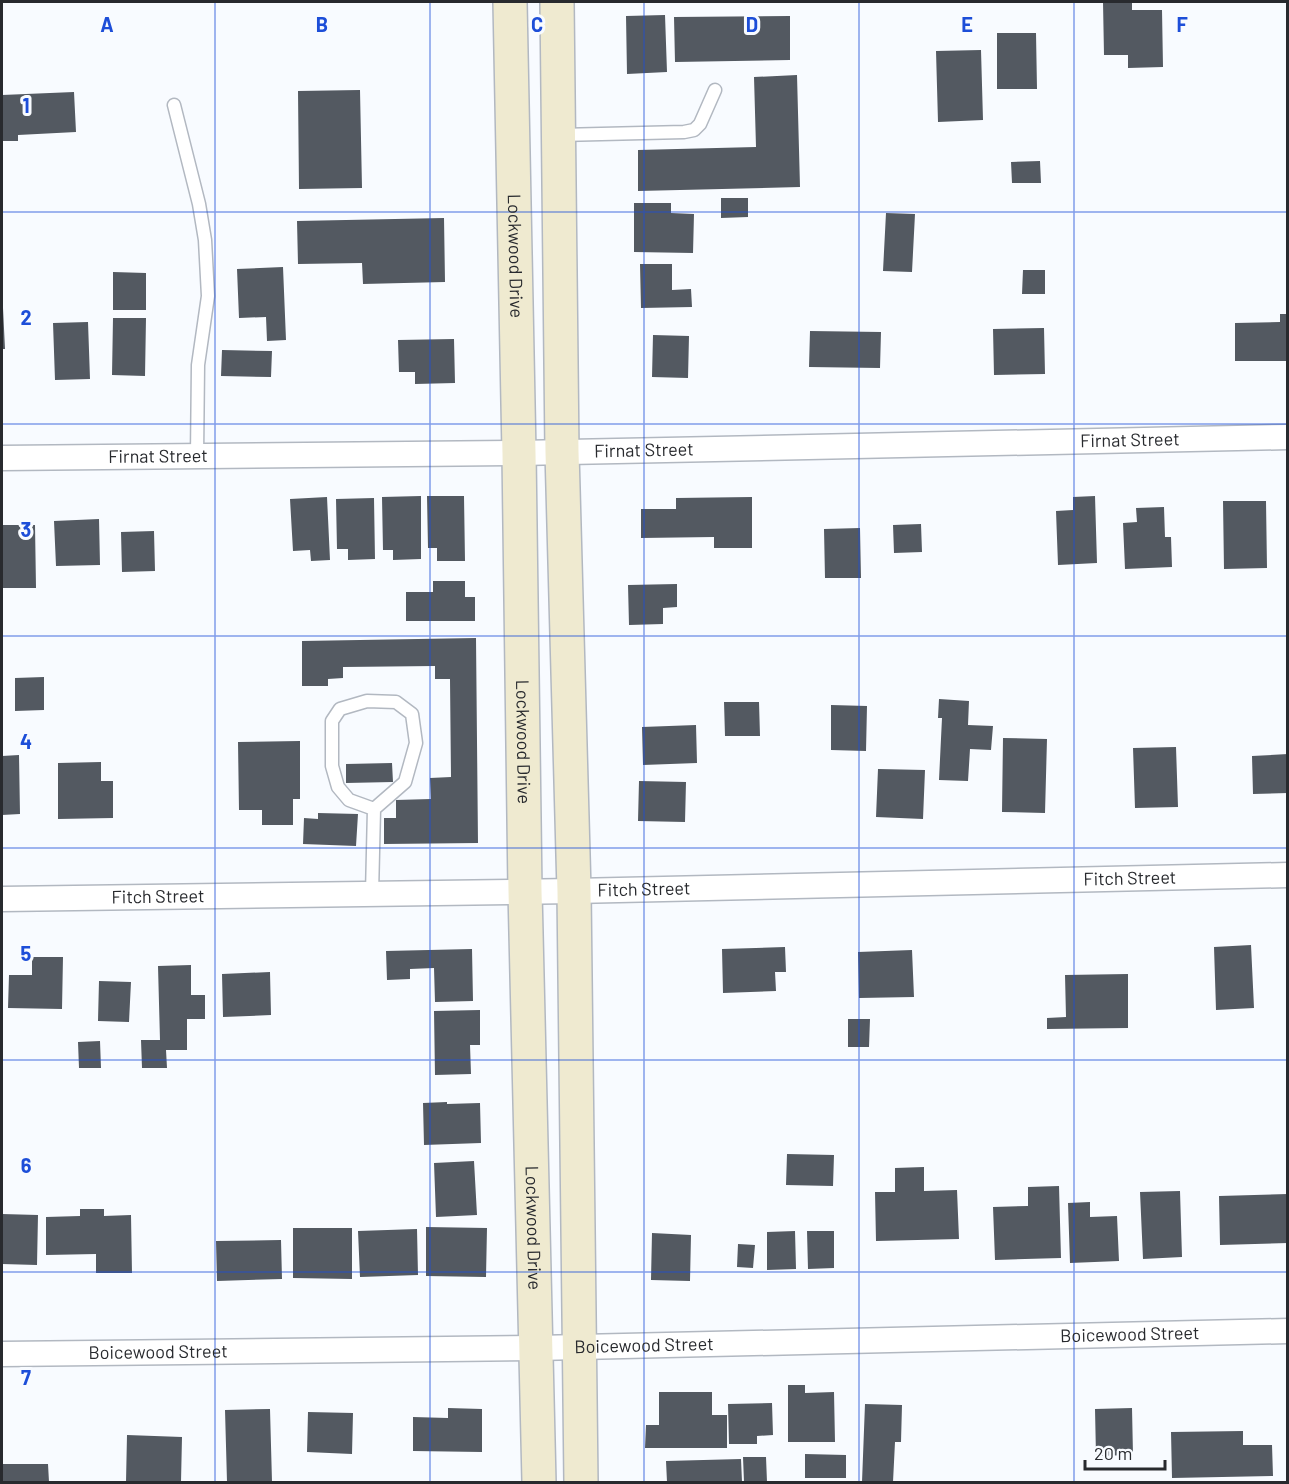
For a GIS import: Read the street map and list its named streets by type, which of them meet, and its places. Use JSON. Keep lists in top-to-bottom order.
{
  "streets": {
    "main road": ["Lockwood Drive"],
    "street": ["Firnat Street", "Fitch Street", "Boicewood Street"]
  },
  "crossings": [
    ["Lockwood Drive", "Firnat Street"],
    ["Lockwood Drive", "Fitch Street"],
    ["Lockwood Drive", "Boicewood Street"]
  ],
  "scale_bar": "20 m",
  "grid": {
    "columns": [
      "A",
      "B",
      "C",
      "D",
      "E",
      "F"
    ],
    "rows": [
      "1",
      "2",
      "3",
      "4",
      "5",
      "6",
      "7"
    ]
  }
}
